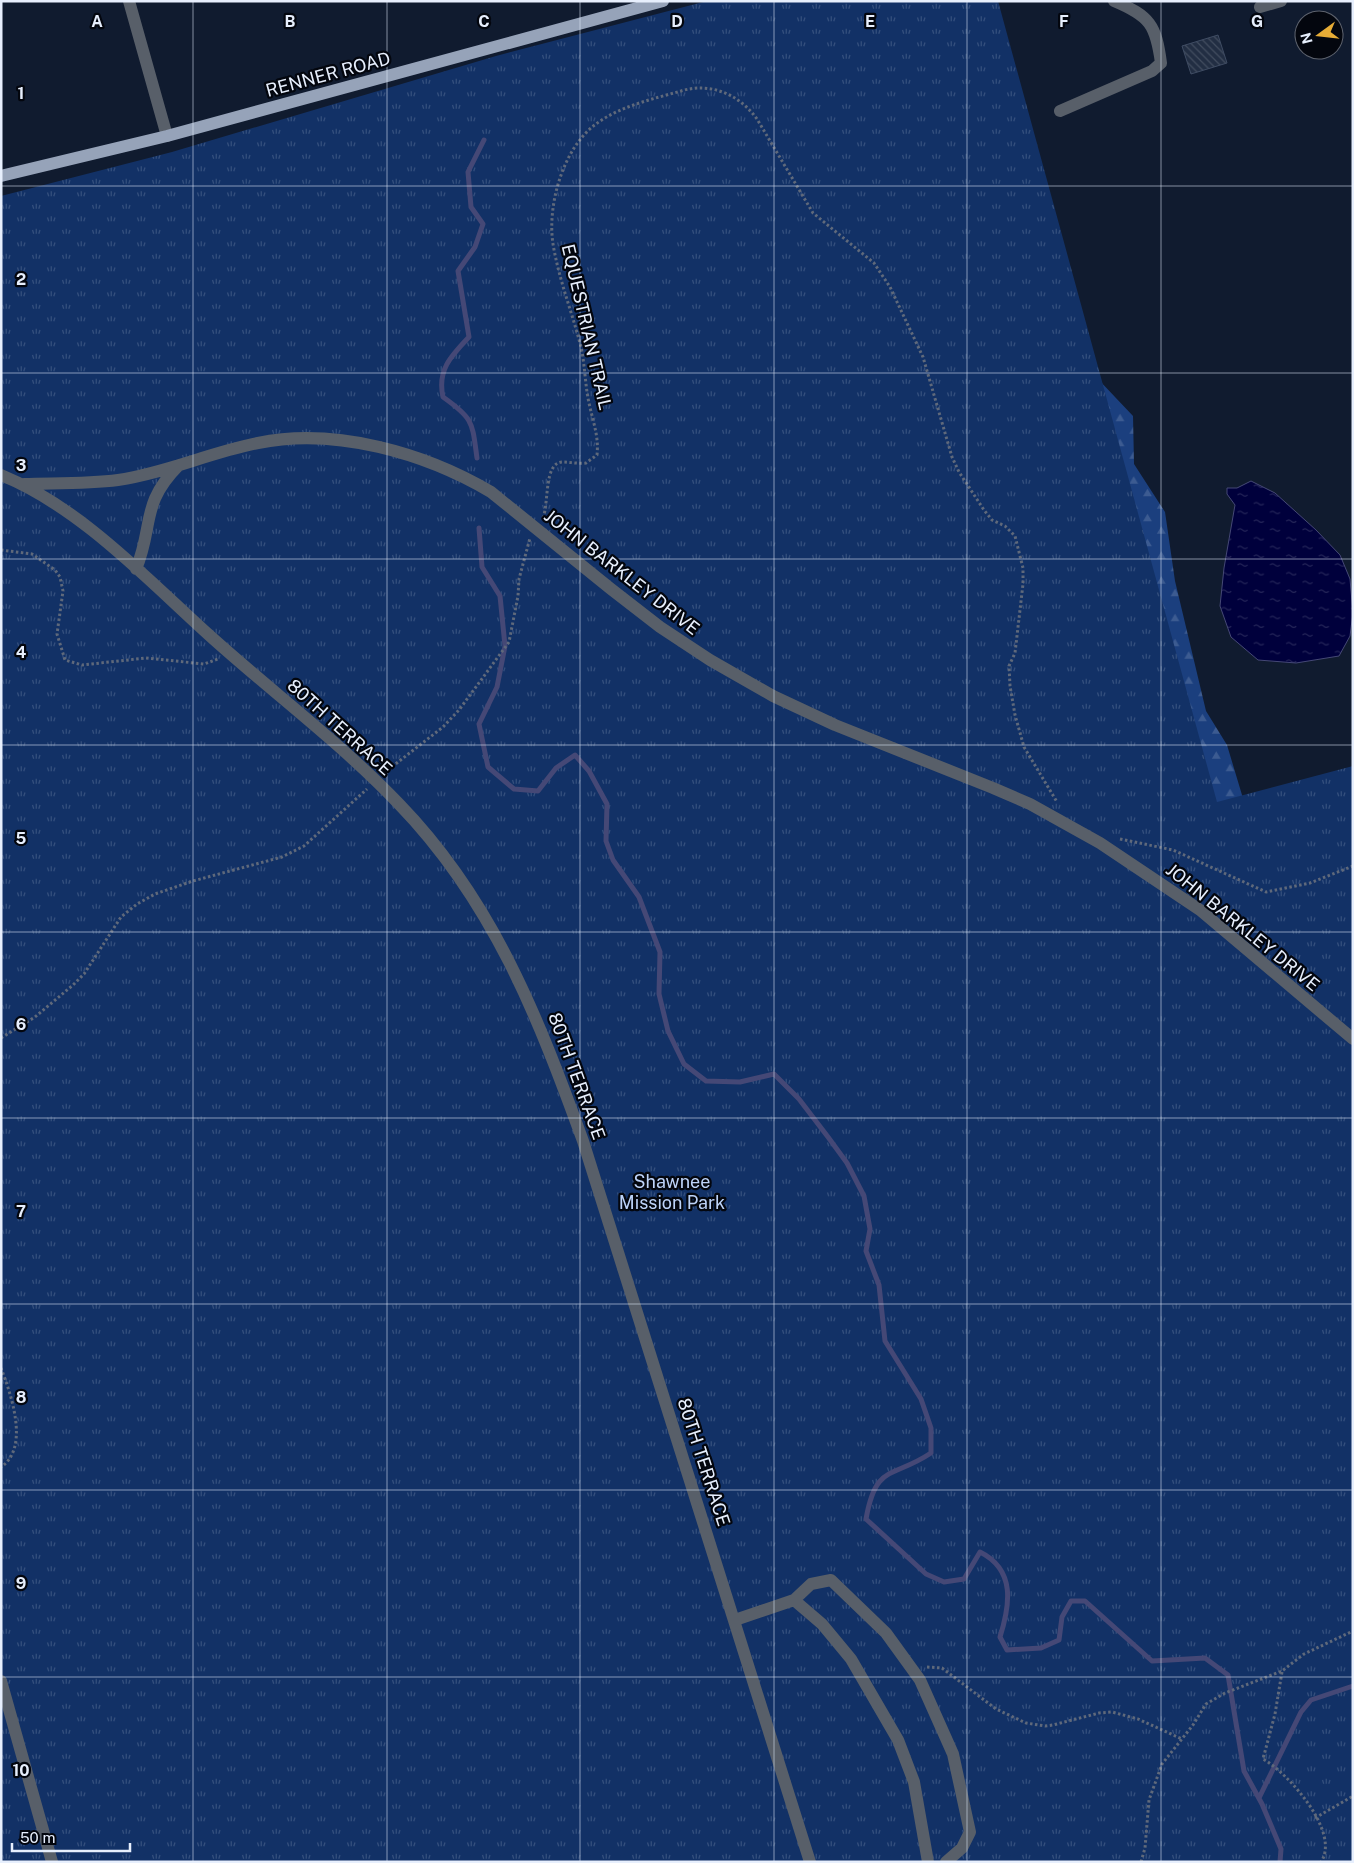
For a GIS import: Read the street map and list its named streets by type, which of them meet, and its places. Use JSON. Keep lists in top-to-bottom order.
{
  "streets": {
    "main road": ["RENNER ROAD"],
    "street": ["JOHN BARKLEY DRIVE", "80TH TERRACE"],
    "path": ["EQUESTRIAN TRAIL"]
  },
  "crossings": [
    ["EQUESTRIAN TRAIL", "JOHN BARKLEY DRIVE"],
    ["EQUESTRIAN TRAIL", "80TH TERRACE"],
    ["JOHN BARKLEY DRIVE", "80TH TERRACE"]
  ],
  "parks": ["Shawnee Mission Park"],
  "scale_bar": "50 m",
  "north": "left",
  "grid": {
    "columns": [
      "A",
      "B",
      "C",
      "D",
      "E",
      "F",
      "G"
    ],
    "rows": [
      "1",
      "2",
      "3",
      "4",
      "5",
      "6",
      "7",
      "8",
      "9",
      "10"
    ]
  }
}
